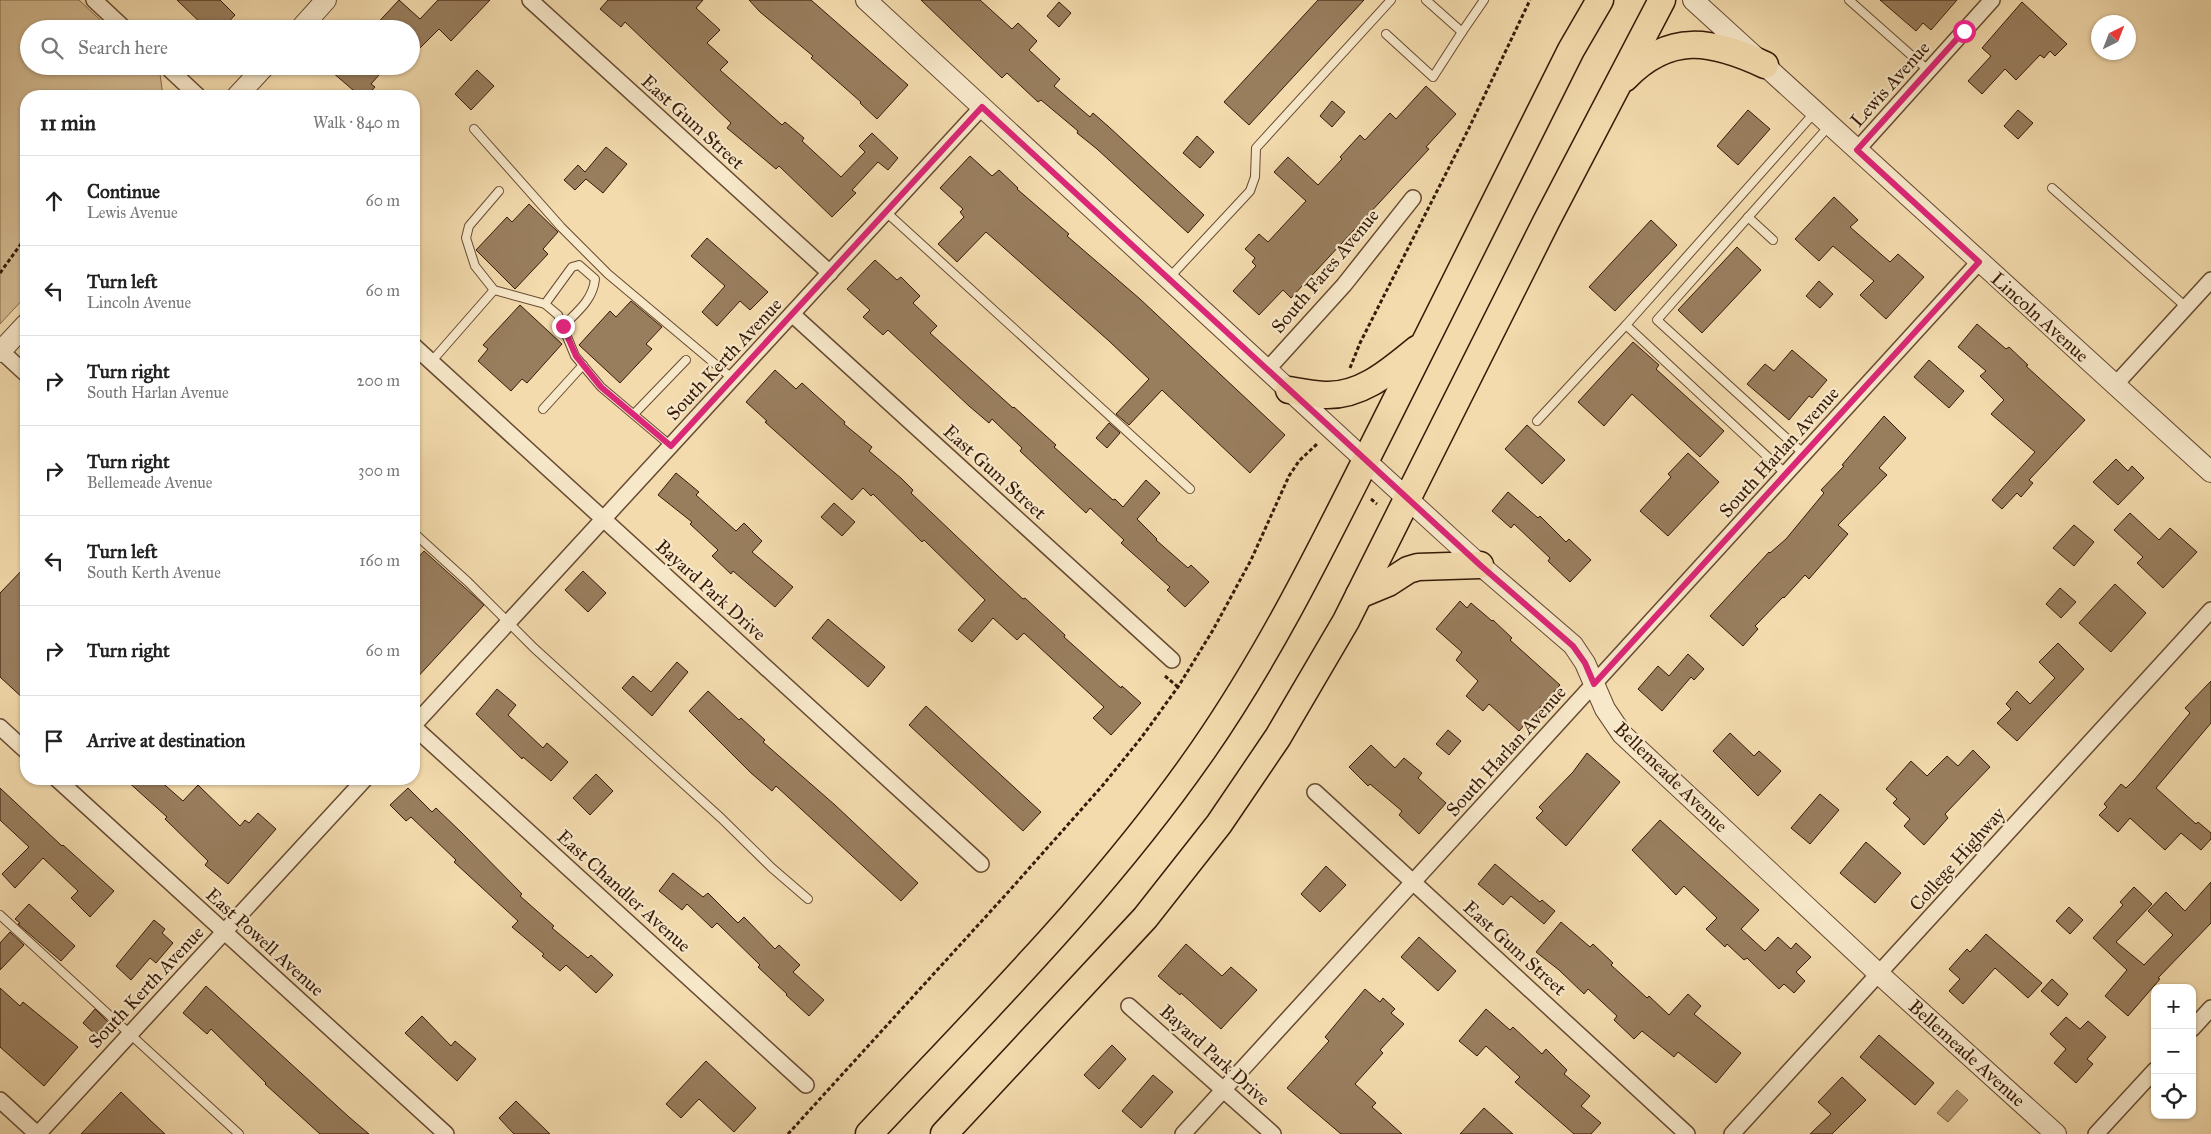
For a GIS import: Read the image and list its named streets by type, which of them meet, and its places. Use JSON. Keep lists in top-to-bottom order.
{
  "streets": {
    "street": [
      "Lewis Avenue",
      "East Gum Street",
      "South Fares Avenue",
      "Lincoln Avenue",
      "South Kerth Avenue",
      "South Harlan Avenue",
      "Bayard Park Drive",
      "Bellemeade Avenue",
      "College Highway",
      "East Chandler Avenue",
      "East Powell Avenue"
    ]
  },
  "crossings": [
    ["Lewis Avenue", "Lincoln Avenue"],
    ["East Gum Street", "South Kerth Avenue"],
    ["East Gum Street", "South Harlan Avenue"],
    ["South Fares Avenue", "Bellemeade Avenue"],
    ["Lincoln Avenue", "South Harlan Avenue"],
    ["South Kerth Avenue", "Bayard Park Drive"],
    ["South Kerth Avenue", "Bellemeade Avenue"],
    ["South Kerth Avenue", "East Powell Avenue"],
    ["South Harlan Avenue", "Bayard Park Drive"],
    ["South Harlan Avenue", "Bellemeade Avenue"],
    ["Bellemeade Avenue", "College Highway"]
  ],
  "north": "top right",
  "page": {
    "search": "Search here",
    "heading": ["11 min", "Walk · 840 m"],
    "list": [
      ["Continue", "Lewis Avenue", "60 m"],
      ["Turn left", "Lincoln Avenue", "60 m"],
      ["Turn right", "South Harlan Avenue", "200 m"],
      ["Turn right", "Bellemeade Avenue", "300 m"],
      ["Turn left", "South Kerth Avenue", "160 m"],
      ["Turn right", "60 m"],
      "Arrive at destination"
    ],
    "map_buttons": ["+", "−"]
  }
}
